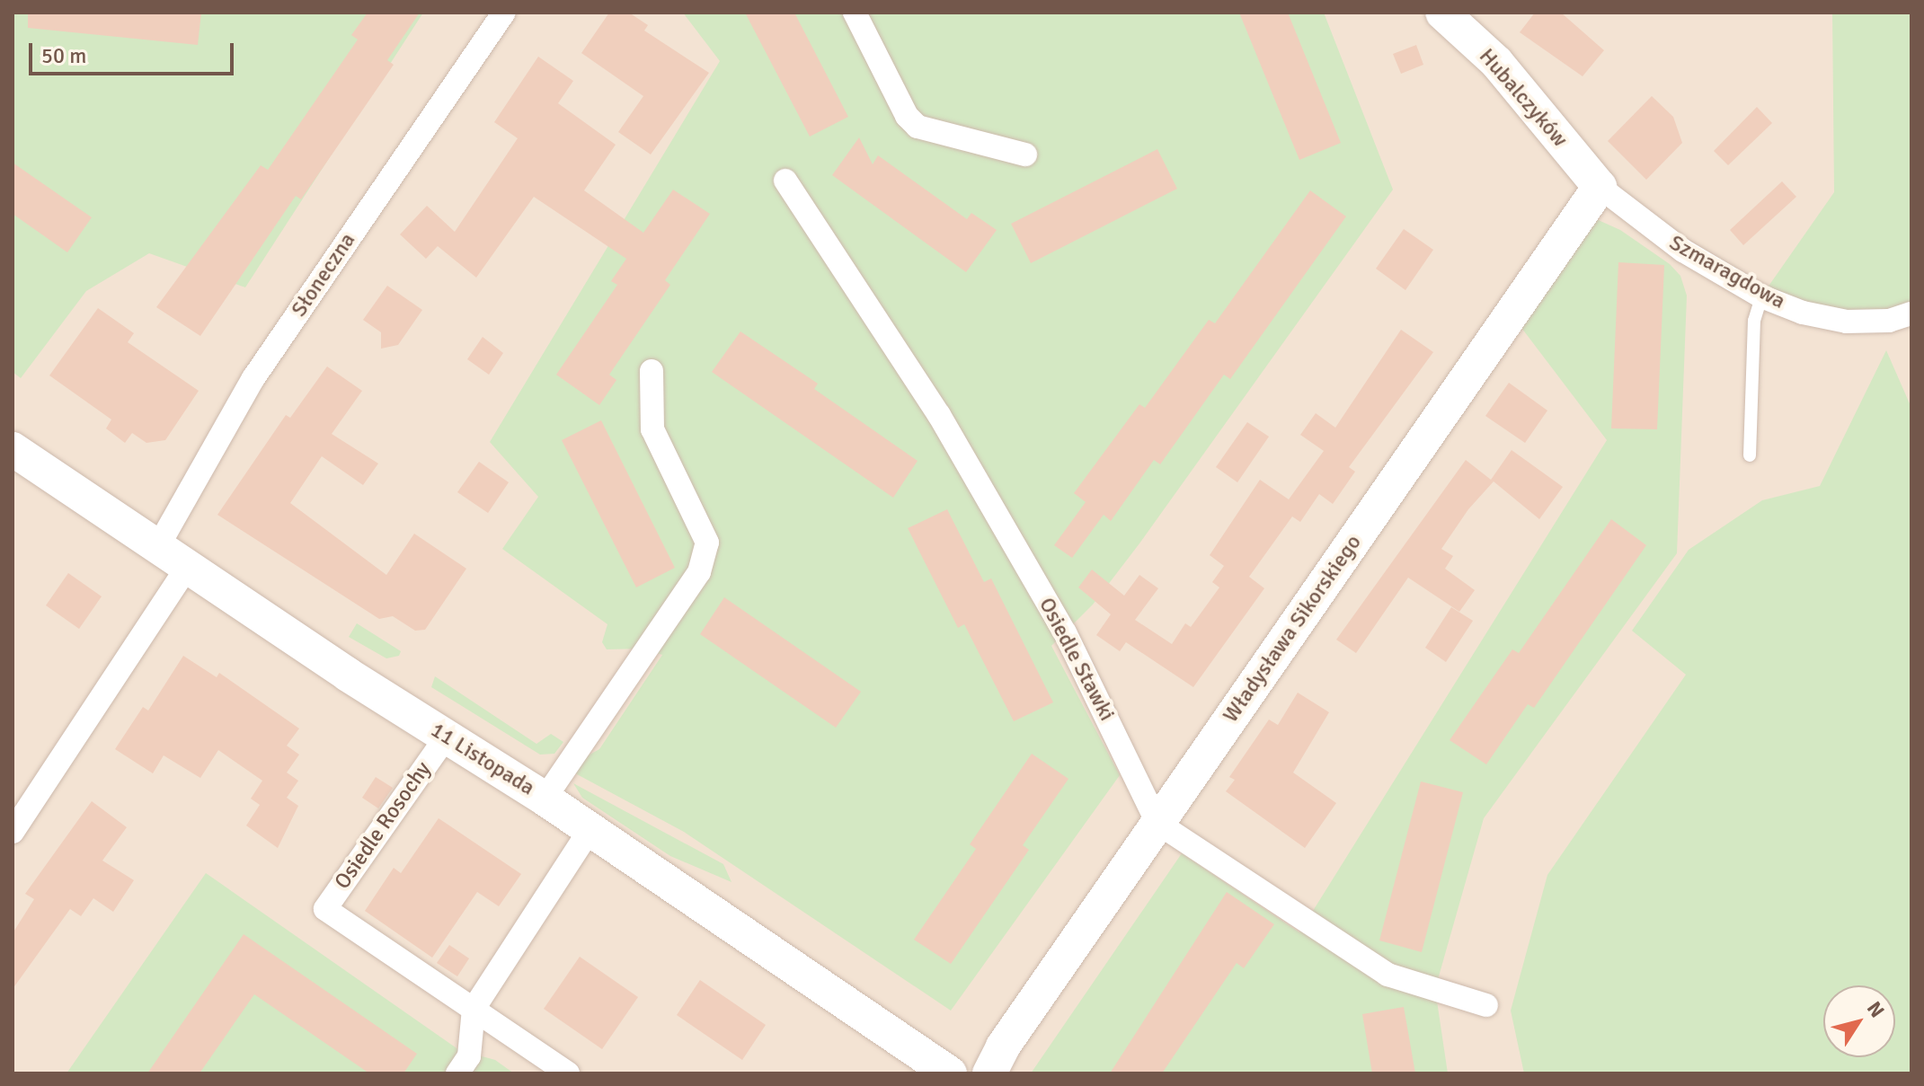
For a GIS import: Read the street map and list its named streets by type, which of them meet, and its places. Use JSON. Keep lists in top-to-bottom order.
{
  "streets": {
    "street": [
      "Hubalczyków",
      "Szmaragdowa",
      "Słoneczna",
      "Władysława Sikorskiego",
      "Osiedle Stawki",
      "11 Listopada",
      "Osiedle Rosochy"
    ]
  },
  "crossings": [
    ["Hubalczyków", "Szmaragdowa"],
    ["Hubalczyków", "Władysława Sikorskiego"],
    ["Szmaragdowa", "Władysława Sikorskiego"],
    ["Słoneczna", "11 Listopada"],
    ["Władysława Sikorskiego", "Osiedle Stawki"],
    ["11 Listopada", "Osiedle Rosochy"]
  ],
  "scale_bar": "50 m",
  "north": "top right"
}
